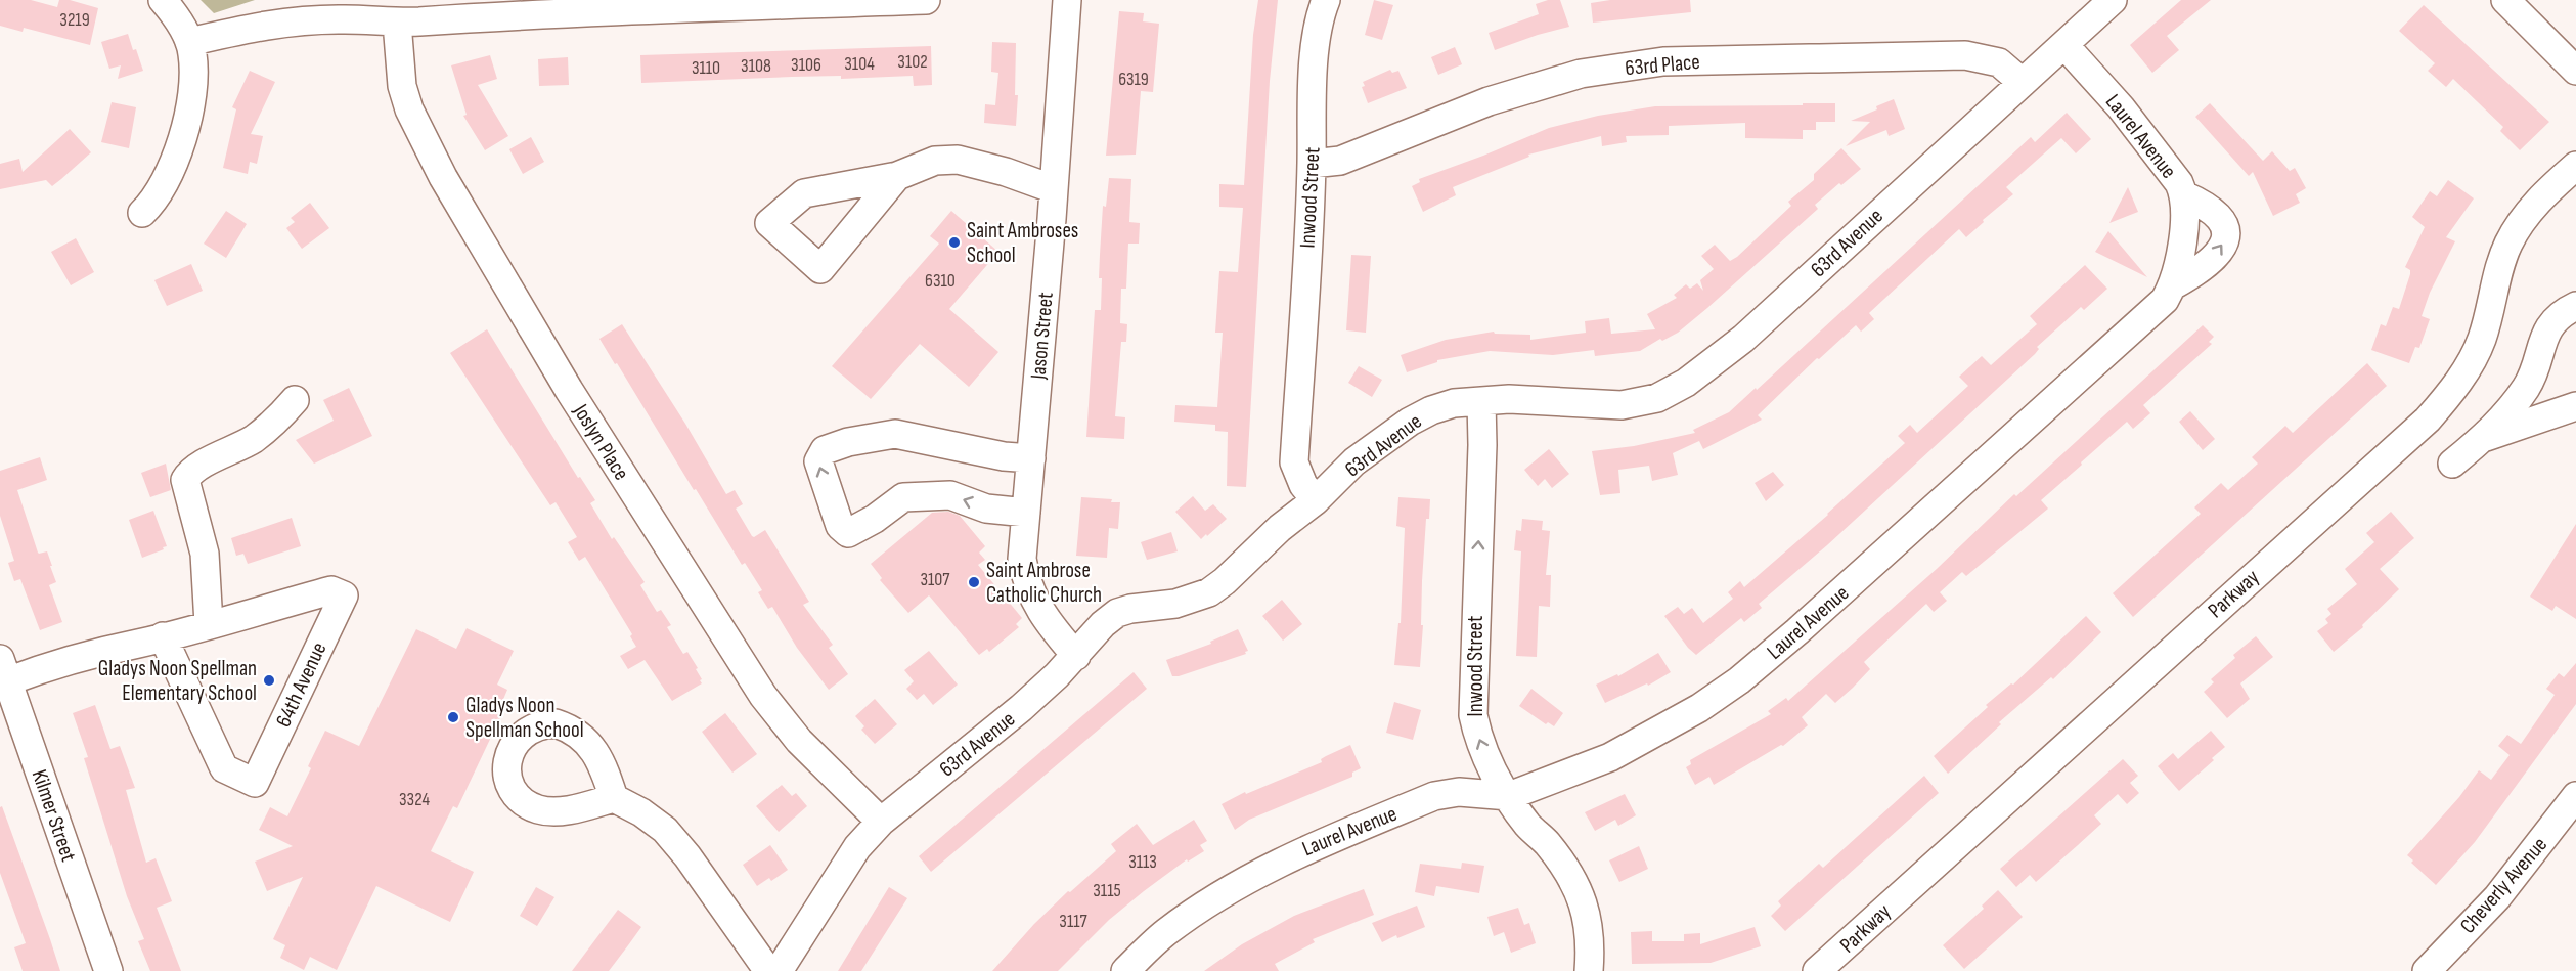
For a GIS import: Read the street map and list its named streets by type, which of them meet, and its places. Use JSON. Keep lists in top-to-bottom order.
{
  "streets": {
    "street": [
      "63rd Place",
      "Laurel Avenue",
      "Inwood Street",
      "63rd Avenue",
      "Jason Street",
      "Joslyn Place",
      "Parkway",
      "64th Avenue",
      "Kilmer Street",
      "Cheverly Avenue"
    ]
  },
  "crossings": [
    ["63rd Place", "Inwood Street"],
    ["63rd Place", "63rd Avenue"],
    ["Laurel Avenue", "Inwood Street"],
    ["Laurel Avenue", "63rd Avenue"],
    ["Inwood Street", "63rd Avenue"],
    ["63rd Avenue", "Jason Street"],
    ["63rd Avenue", "Joslyn Place"],
    ["64th Avenue", "Kilmer Street"]
  ],
  "one_way": ["Inwood Street"],
  "places": [
    "Saint Ambroses School",
    "Saint Ambrose Catholic Church",
    "Gladys Noon Spellman Elementary School",
    "Gladys Noon Spellman School"
  ],
  "house_numbers": [
    "3219",
    "3102",
    "3104",
    "3106",
    "3108",
    "3110",
    "6319",
    "6310",
    "3107",
    "3324",
    "3113",
    "3115",
    "3117"
  ]
}
